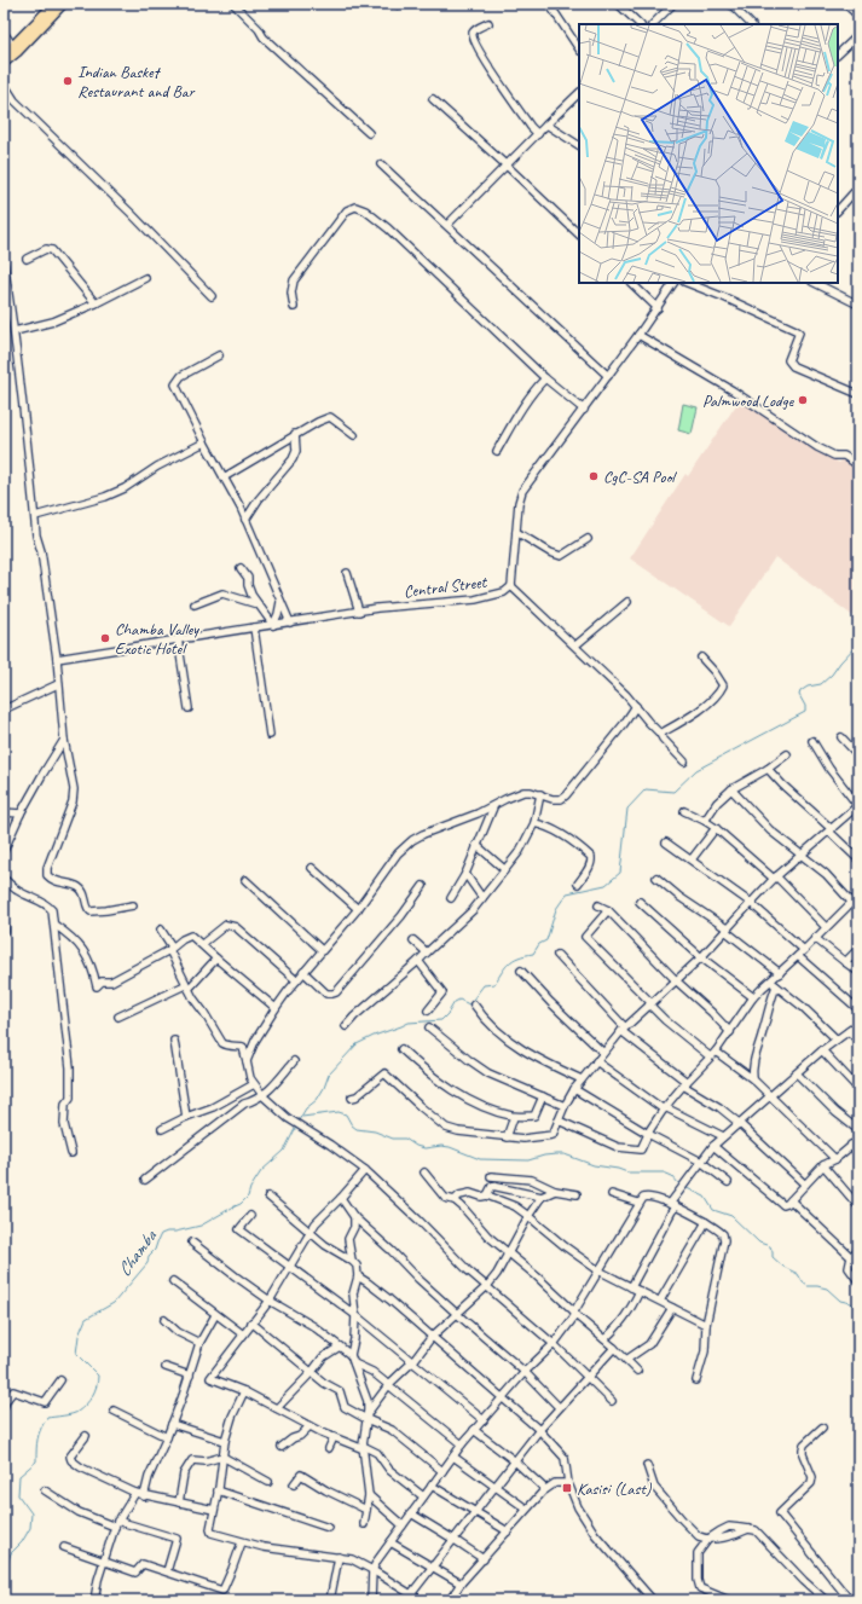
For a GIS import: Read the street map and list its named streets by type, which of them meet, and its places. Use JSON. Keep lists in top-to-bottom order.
{
  "streets": {
    "street": ["Central Street"]
  },
  "water": ["Chamba"],
  "places": {
    "other": [
      "Indian Basket Restaurant and Bar",
      "Palmwood Lodge",
      "CgC-SA Pool",
      "Chamba Valley Exotic Hotel"
    ],
    "transit": ["Kasisi (Last)"]
  }
}
